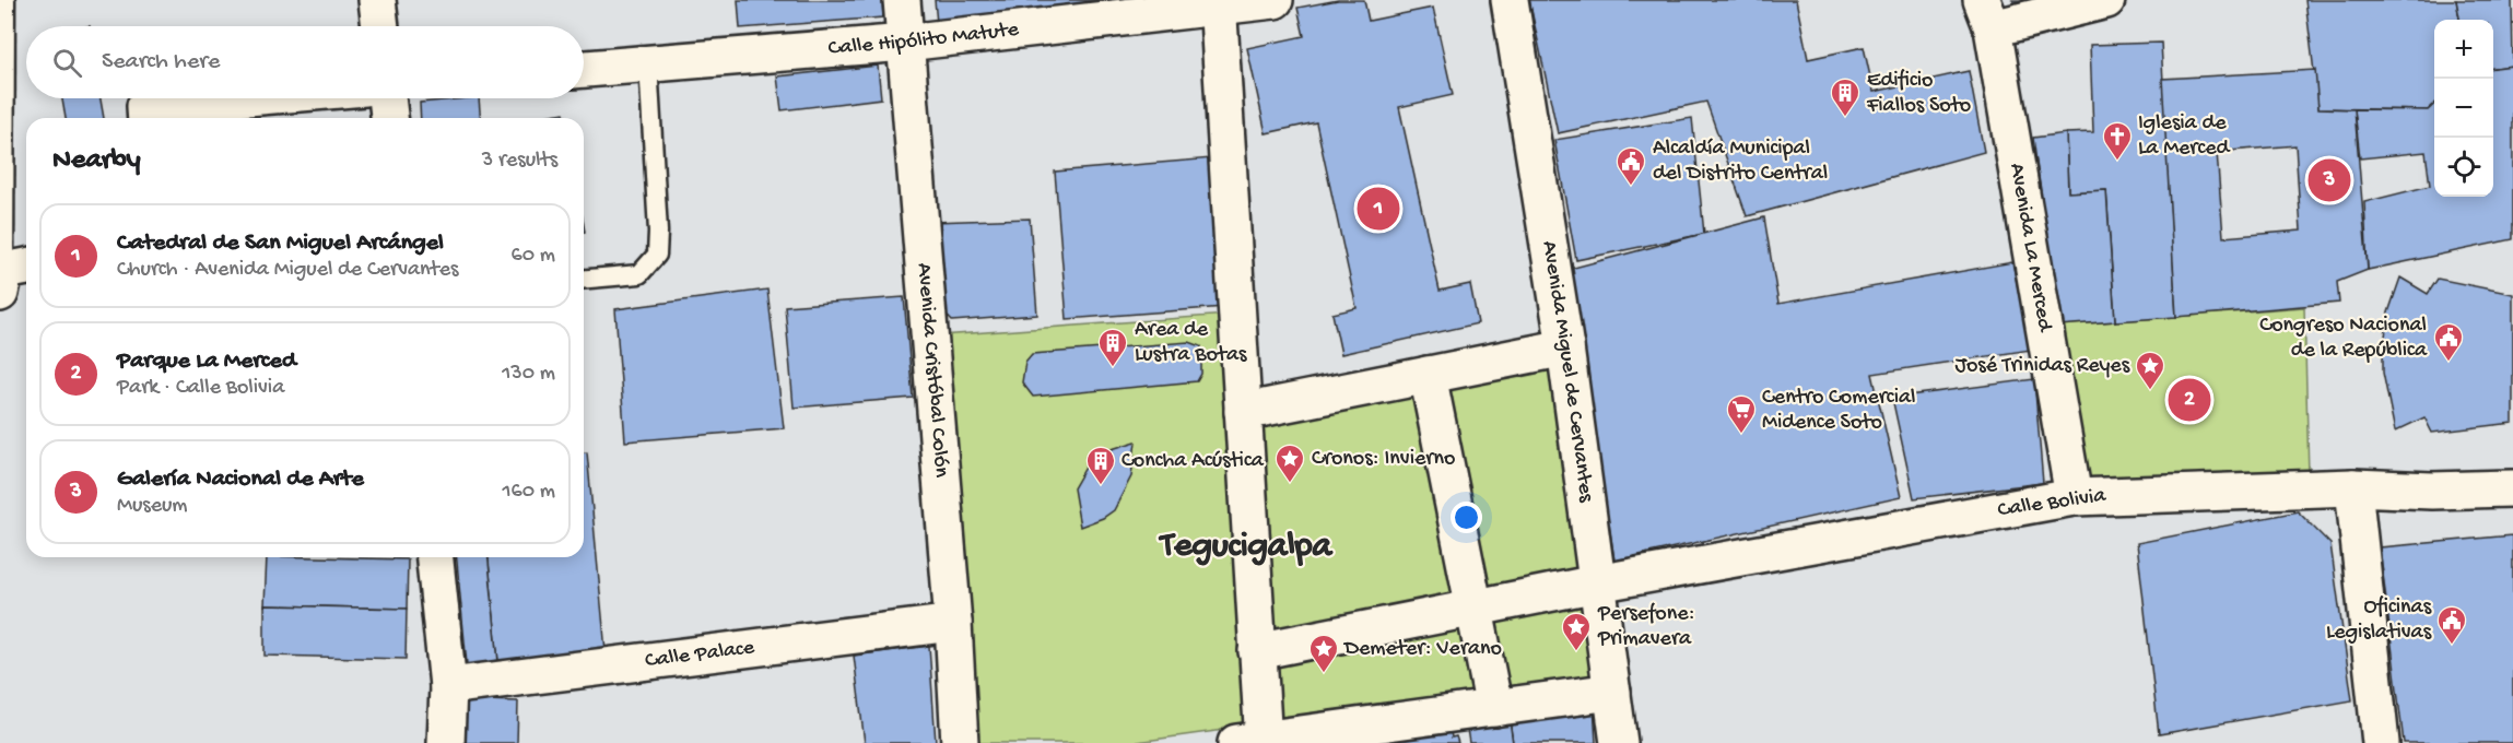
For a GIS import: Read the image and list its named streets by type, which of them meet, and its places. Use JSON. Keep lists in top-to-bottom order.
{
  "streets": {
    "street": [
      "Calle Hipólito Matute",
      "Avenida La Merced",
      "Avenida Cristóbal Colón",
      "Avenida Miguel de Cervantes",
      "Calle Bolivia",
      "Calle Palace"
    ]
  },
  "crossings": [
    ["Calle Hipólito Matute", "Avenida Cristóbal Colón"],
    ["Avenida La Merced", "Calle Bolivia"],
    ["Avenida Cristóbal Colón", "Calle Palace"],
    ["Avenida Miguel de Cervantes", "Calle Bolivia"]
  ],
  "districts": ["Tegucigalpa"],
  "places": {
    "building": ["Edificio Fiallos Soto", "Area de Lustra Botas", "Concha Acústica"],
    "church": ["Iglesia de La Merced"],
    "public building": ["Alcaldía Municipal del Distrito Central", "Congreso Nacional de la República", "Oficinas Legislativas"],
    "place": [
      "José Trinidas Reyes",
      "Cronos: Invierno",
      "Persefone: Primavera",
      "Demeter: Verano"
    ],
    "supermarket": ["Centro Comercial Midence Soto"]
  },
  "page": {
    "map_buttons": ["+", "−"],
    "search": "Search here",
    "heading": ["Nearby", "3 results"],
    "pins": ["3", "1", "2"],
    "list": [
      {
        "mark": "1",
        "name": "Catedral de San Miguel Arcángel",
        "note": "Church · Avenida Miguel de Cervantes",
        "value": "60 m"
      },
      {
        "mark": "2",
        "name": "Parque La Merced",
        "note": "Park · Calle Bolivia",
        "value": "130 m"
      },
      {
        "mark": "3",
        "name": "Galería Nacional de Arte",
        "note": "Museum",
        "value": "160 m"
      }
    ]
  }
}
